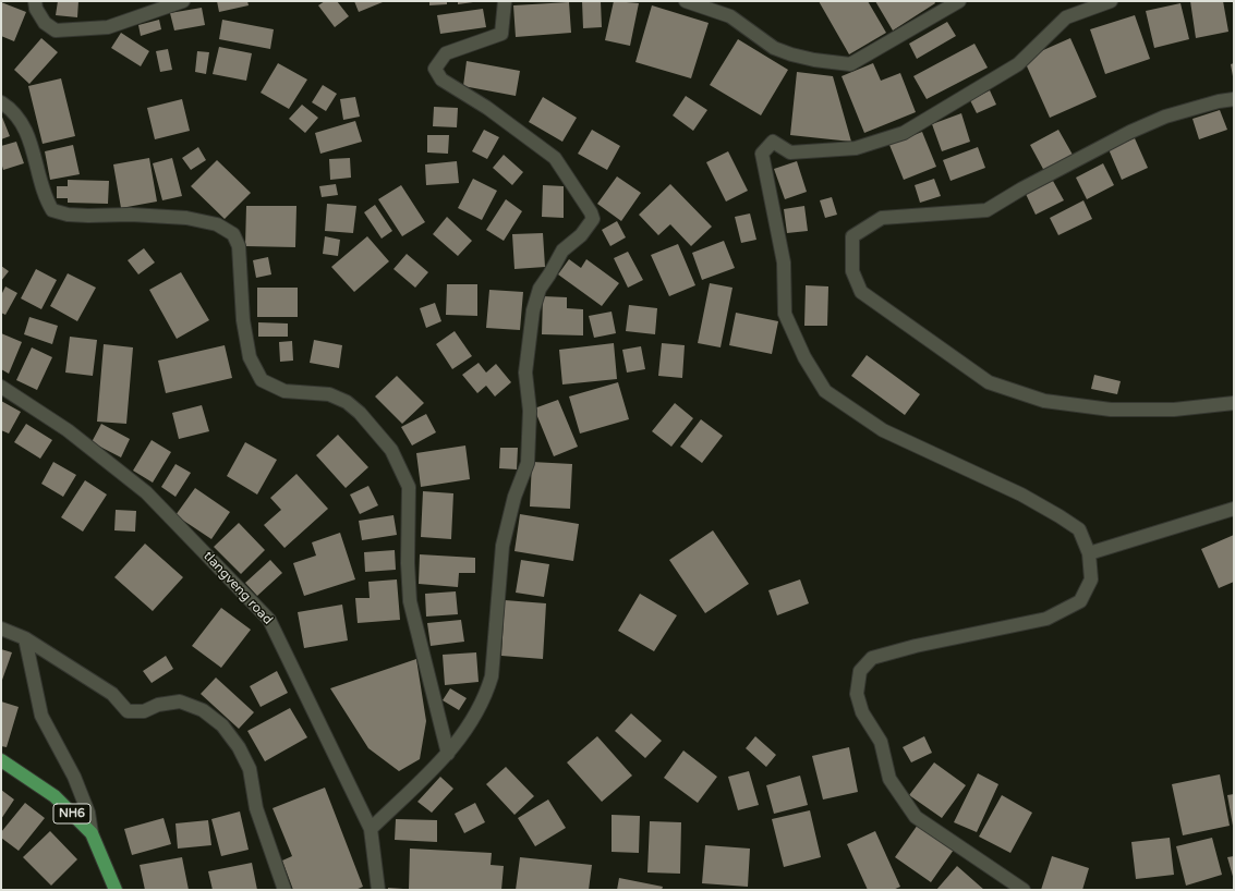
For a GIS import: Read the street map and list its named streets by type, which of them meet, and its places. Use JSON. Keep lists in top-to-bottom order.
{
  "streets": {
    "highway": ["NH6"],
    "street": ["tlangveng road"]
  }
}
